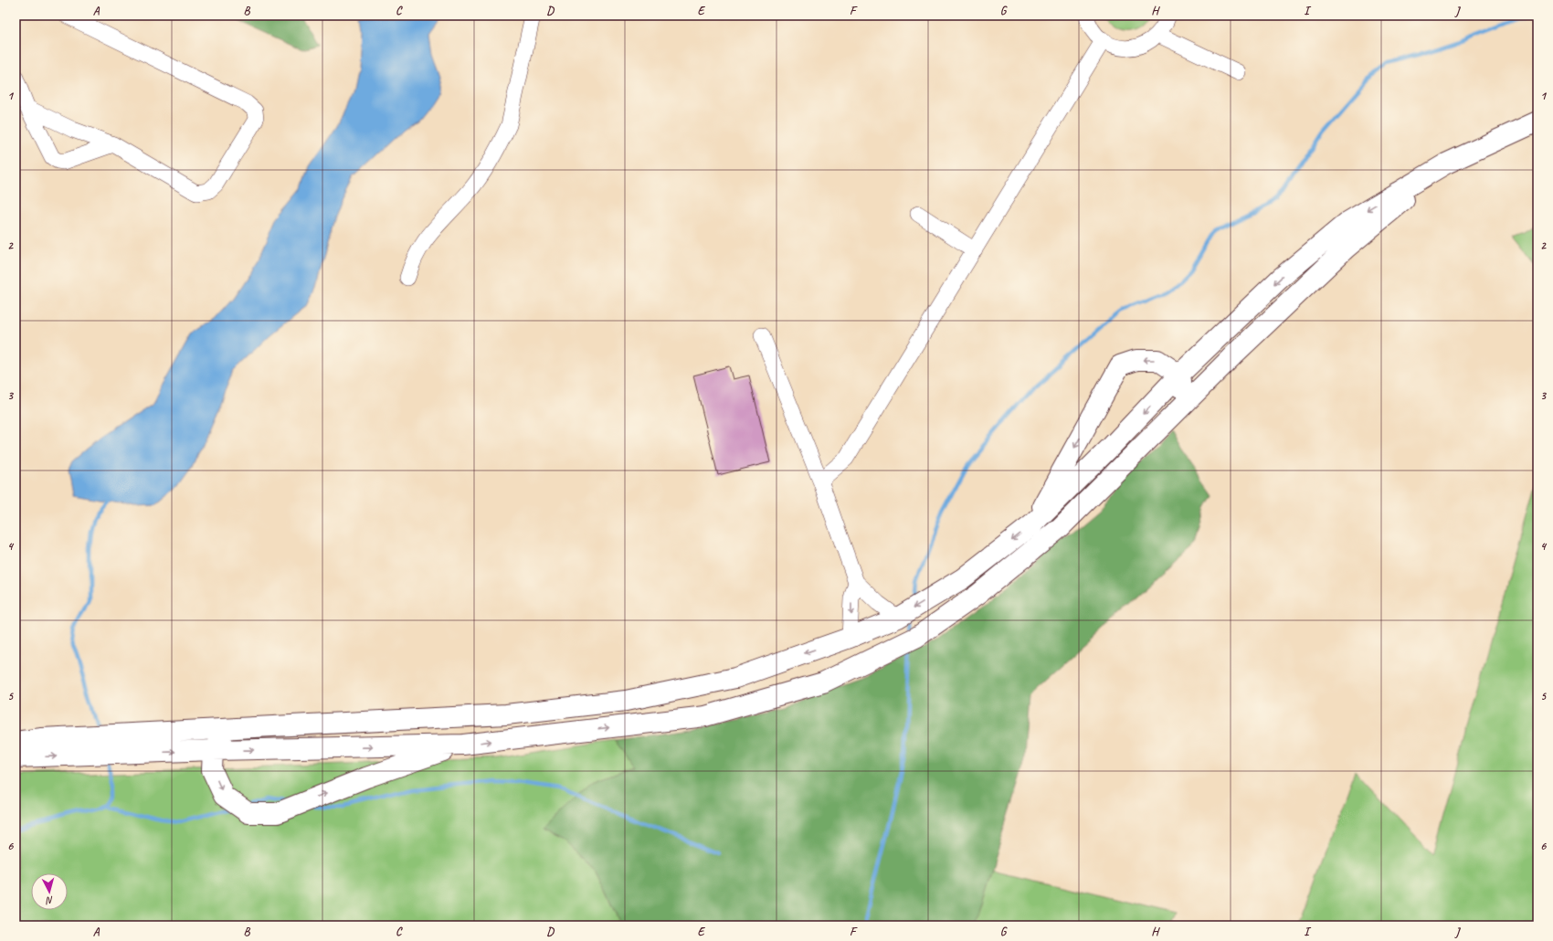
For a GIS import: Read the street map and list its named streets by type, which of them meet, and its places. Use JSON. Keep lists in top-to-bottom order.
{
  "north": "bottom",
  "grid": {
    "columns": [
      "A",
      "B",
      "C",
      "D",
      "E",
      "F",
      "G",
      "H",
      "I",
      "J"
    ],
    "rows": [
      "1",
      "2",
      "3",
      "4",
      "5",
      "6"
    ]
  }
}
